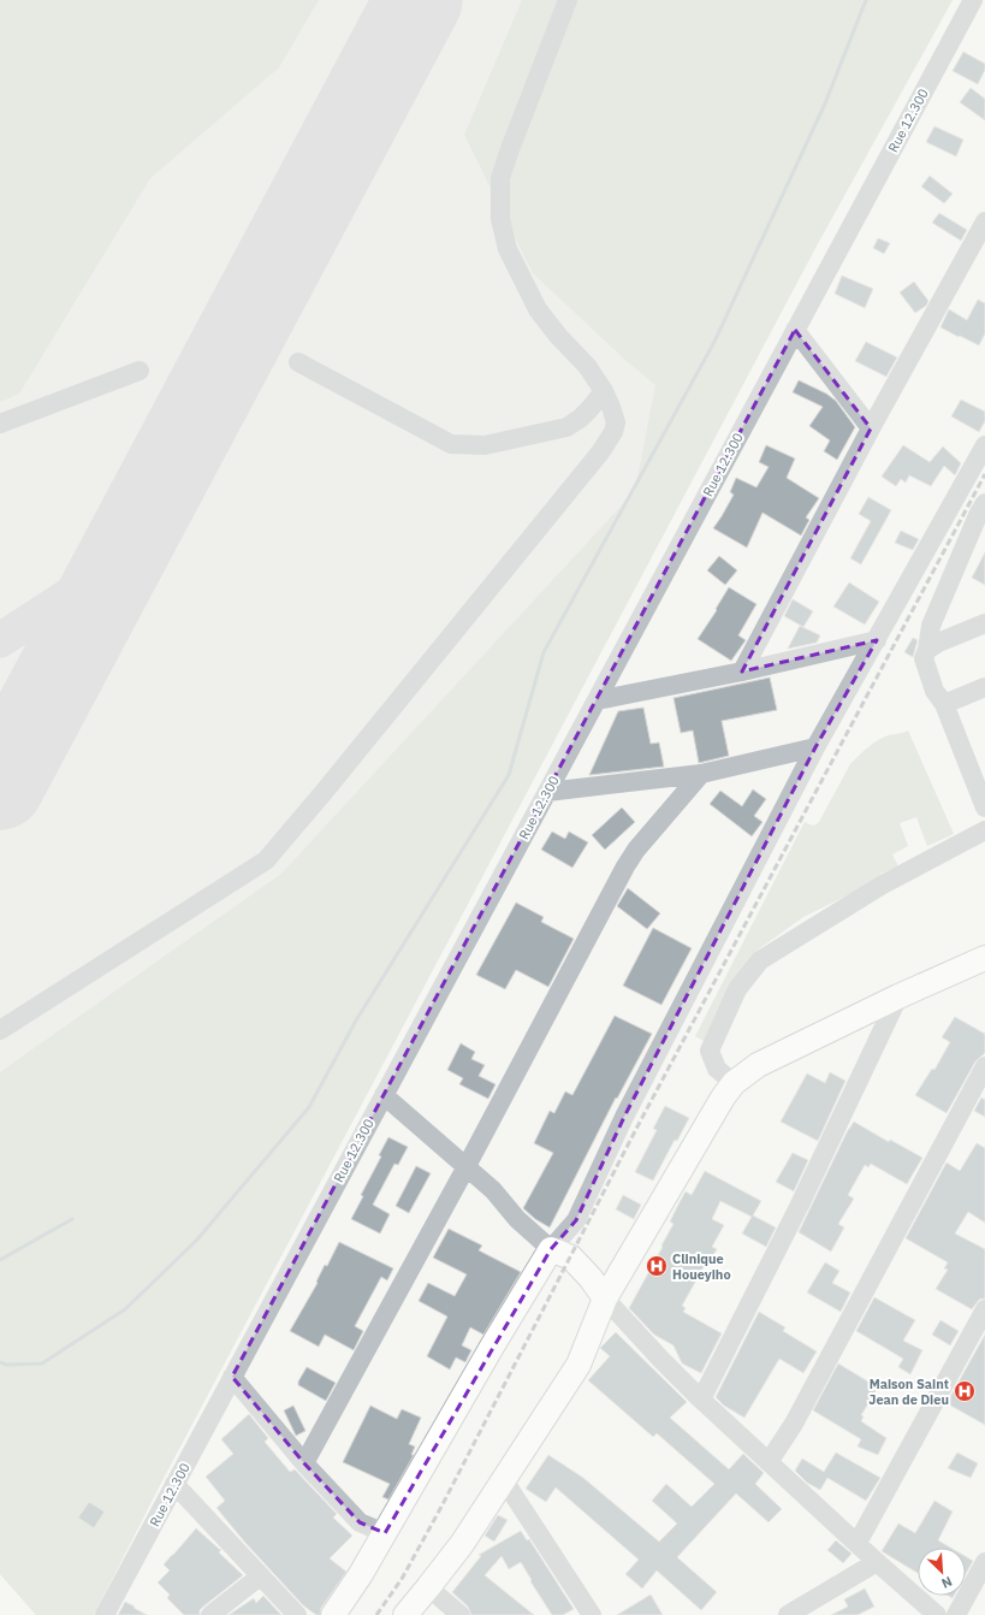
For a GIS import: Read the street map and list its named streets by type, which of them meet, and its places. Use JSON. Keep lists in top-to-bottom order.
{
  "streets": {
    "street": ["Rue 12.300"]
  },
  "places": {
    "hospital": ["Clinique Houeyiho", "Maison Saint Jean de Dieu"]
  },
  "north": "bottom right"
}
